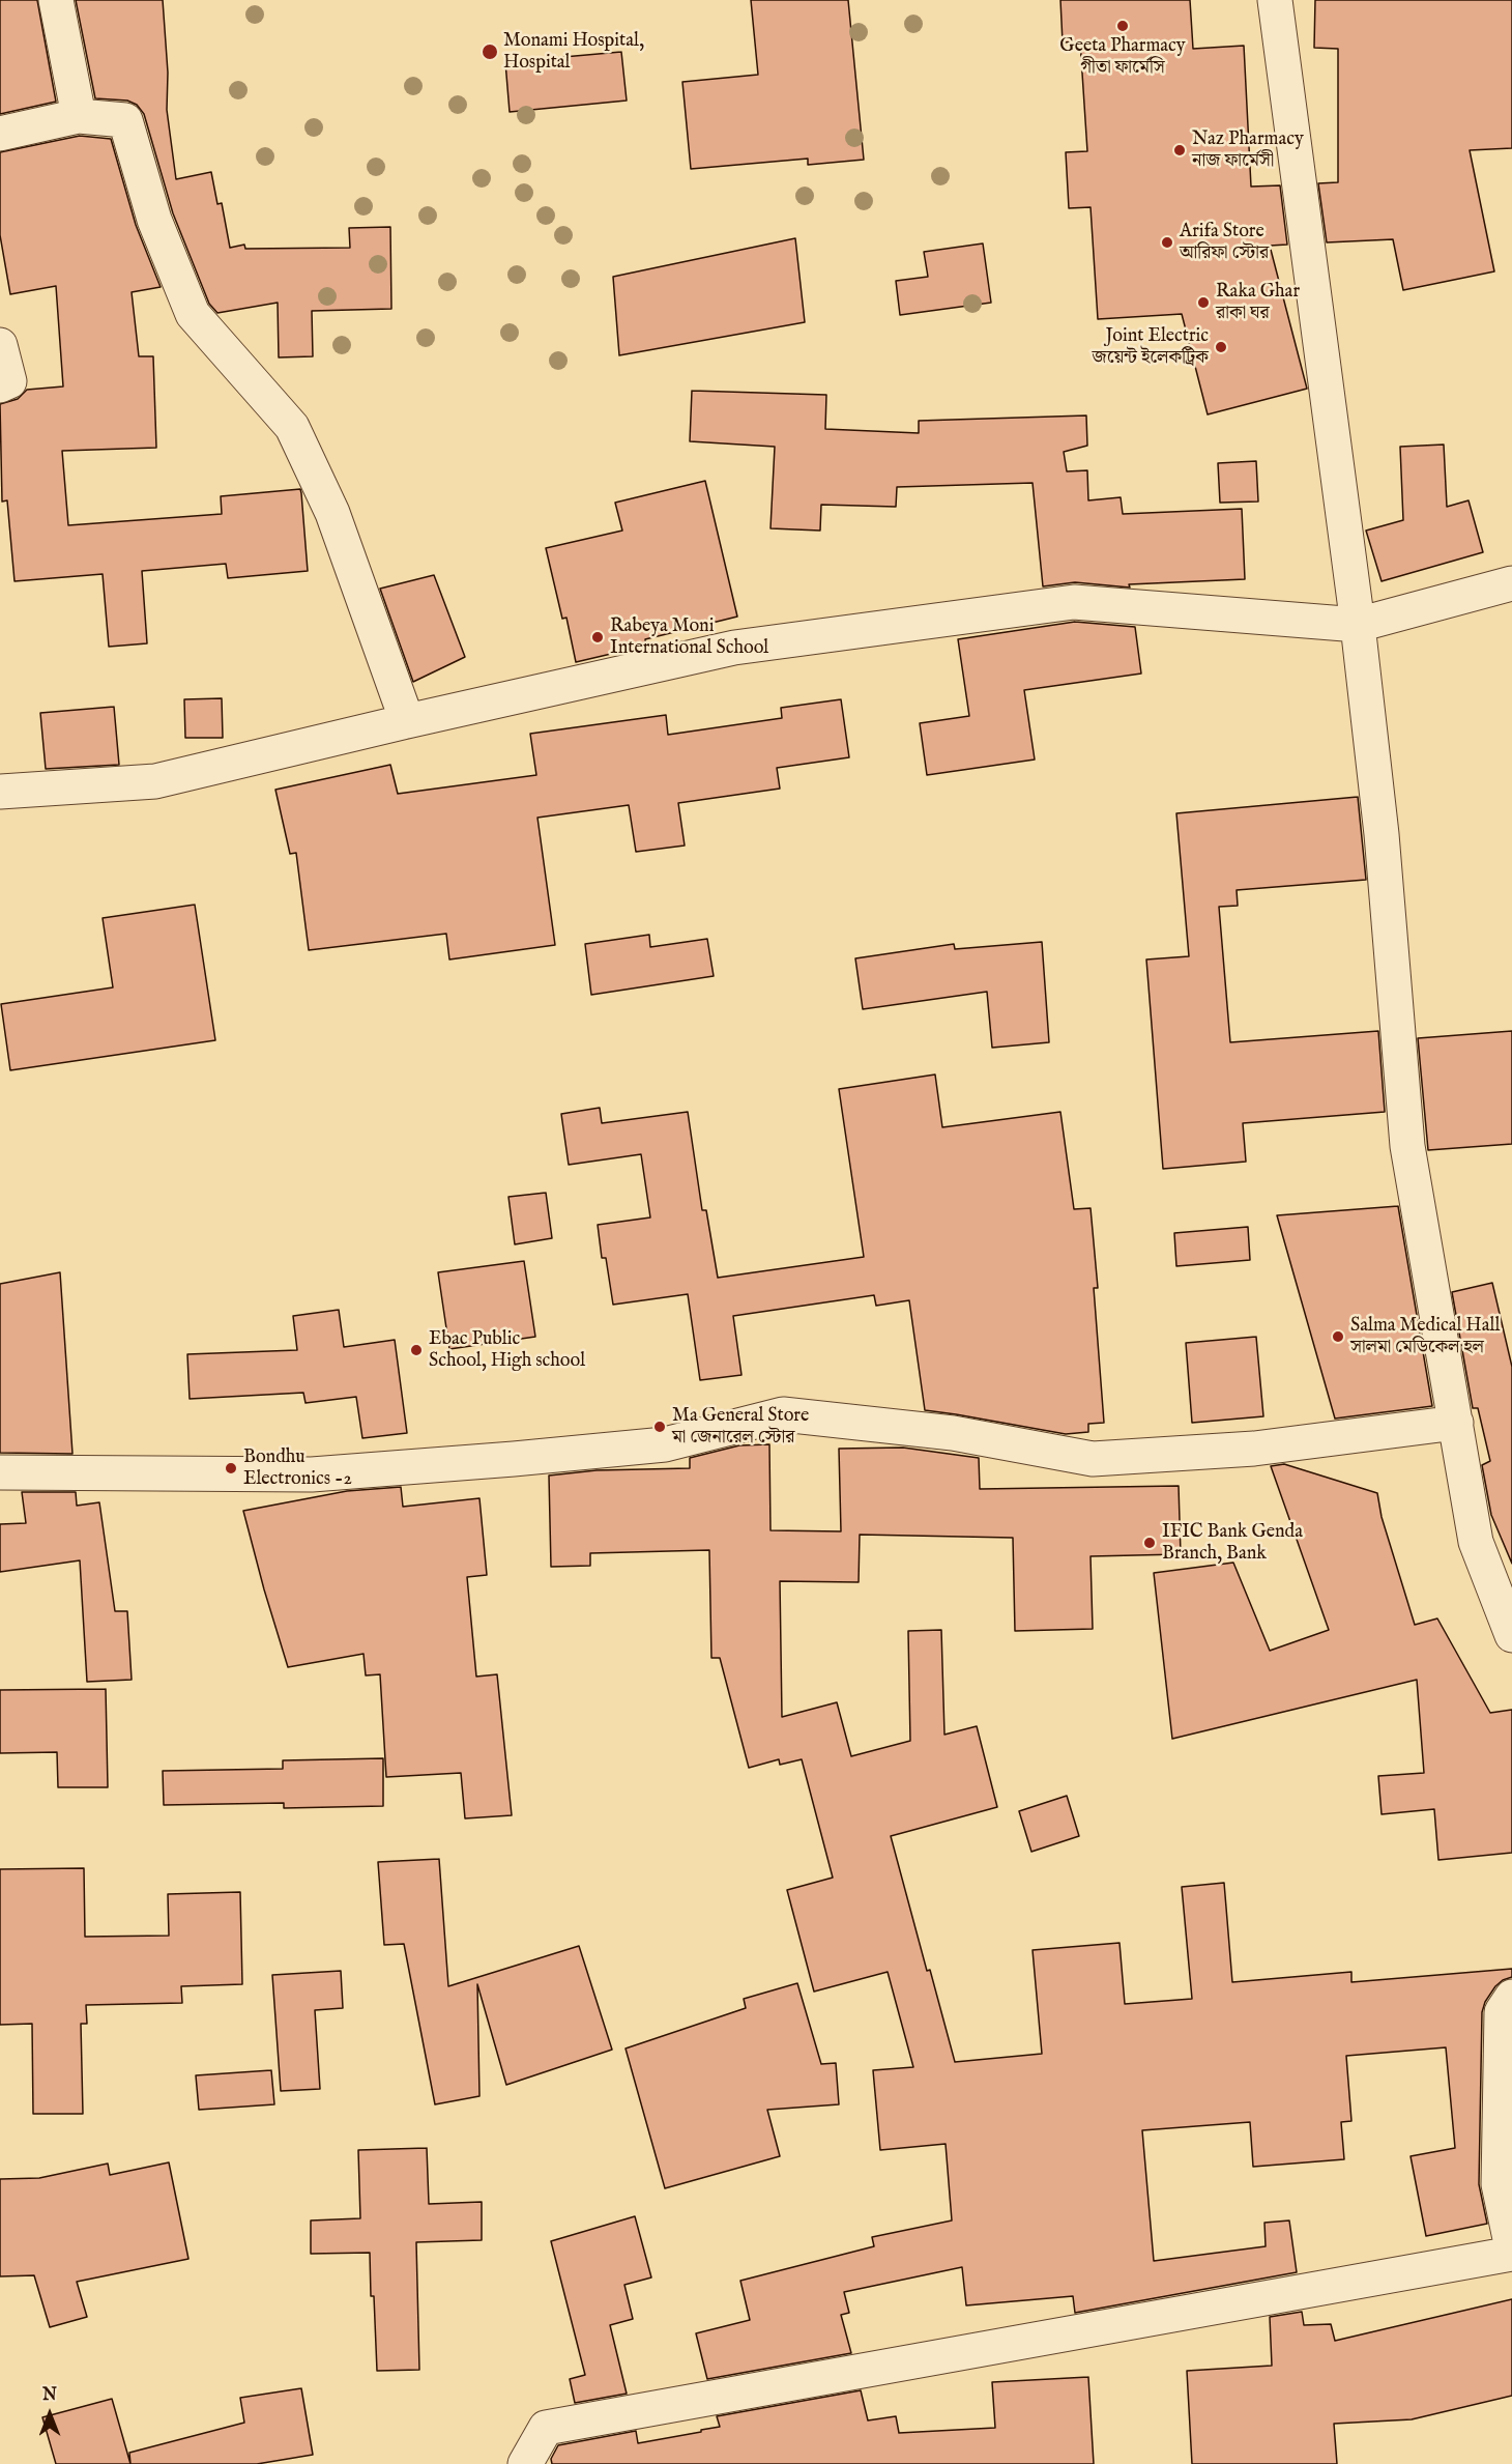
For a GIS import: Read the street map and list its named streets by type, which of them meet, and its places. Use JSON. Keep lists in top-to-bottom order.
{
  "places": [
    "Geeta Pharmacy গীতা ফার্মেসি",
    "Monami Hospital, Hospital",
    "Naz Pharmacy নাজ ফার্মেসী",
    "Arifa Store আরিফা স্টোর",
    "Raka Ghar রাকা ঘর",
    "Joint Electric জয়েন্ট ইলেকট্রিক",
    "Rabeya Moni International School",
    "Salma Medical Hall সালমা মেডিকেল হল",
    "Ebac Public School, High school",
    "Ma General Store মা জেনারেল স্টোর",
    "Bondhu Electronics -2",
    "IFIC Bank Genda Branch, Bank"
  ],
  "north": "top"
}
